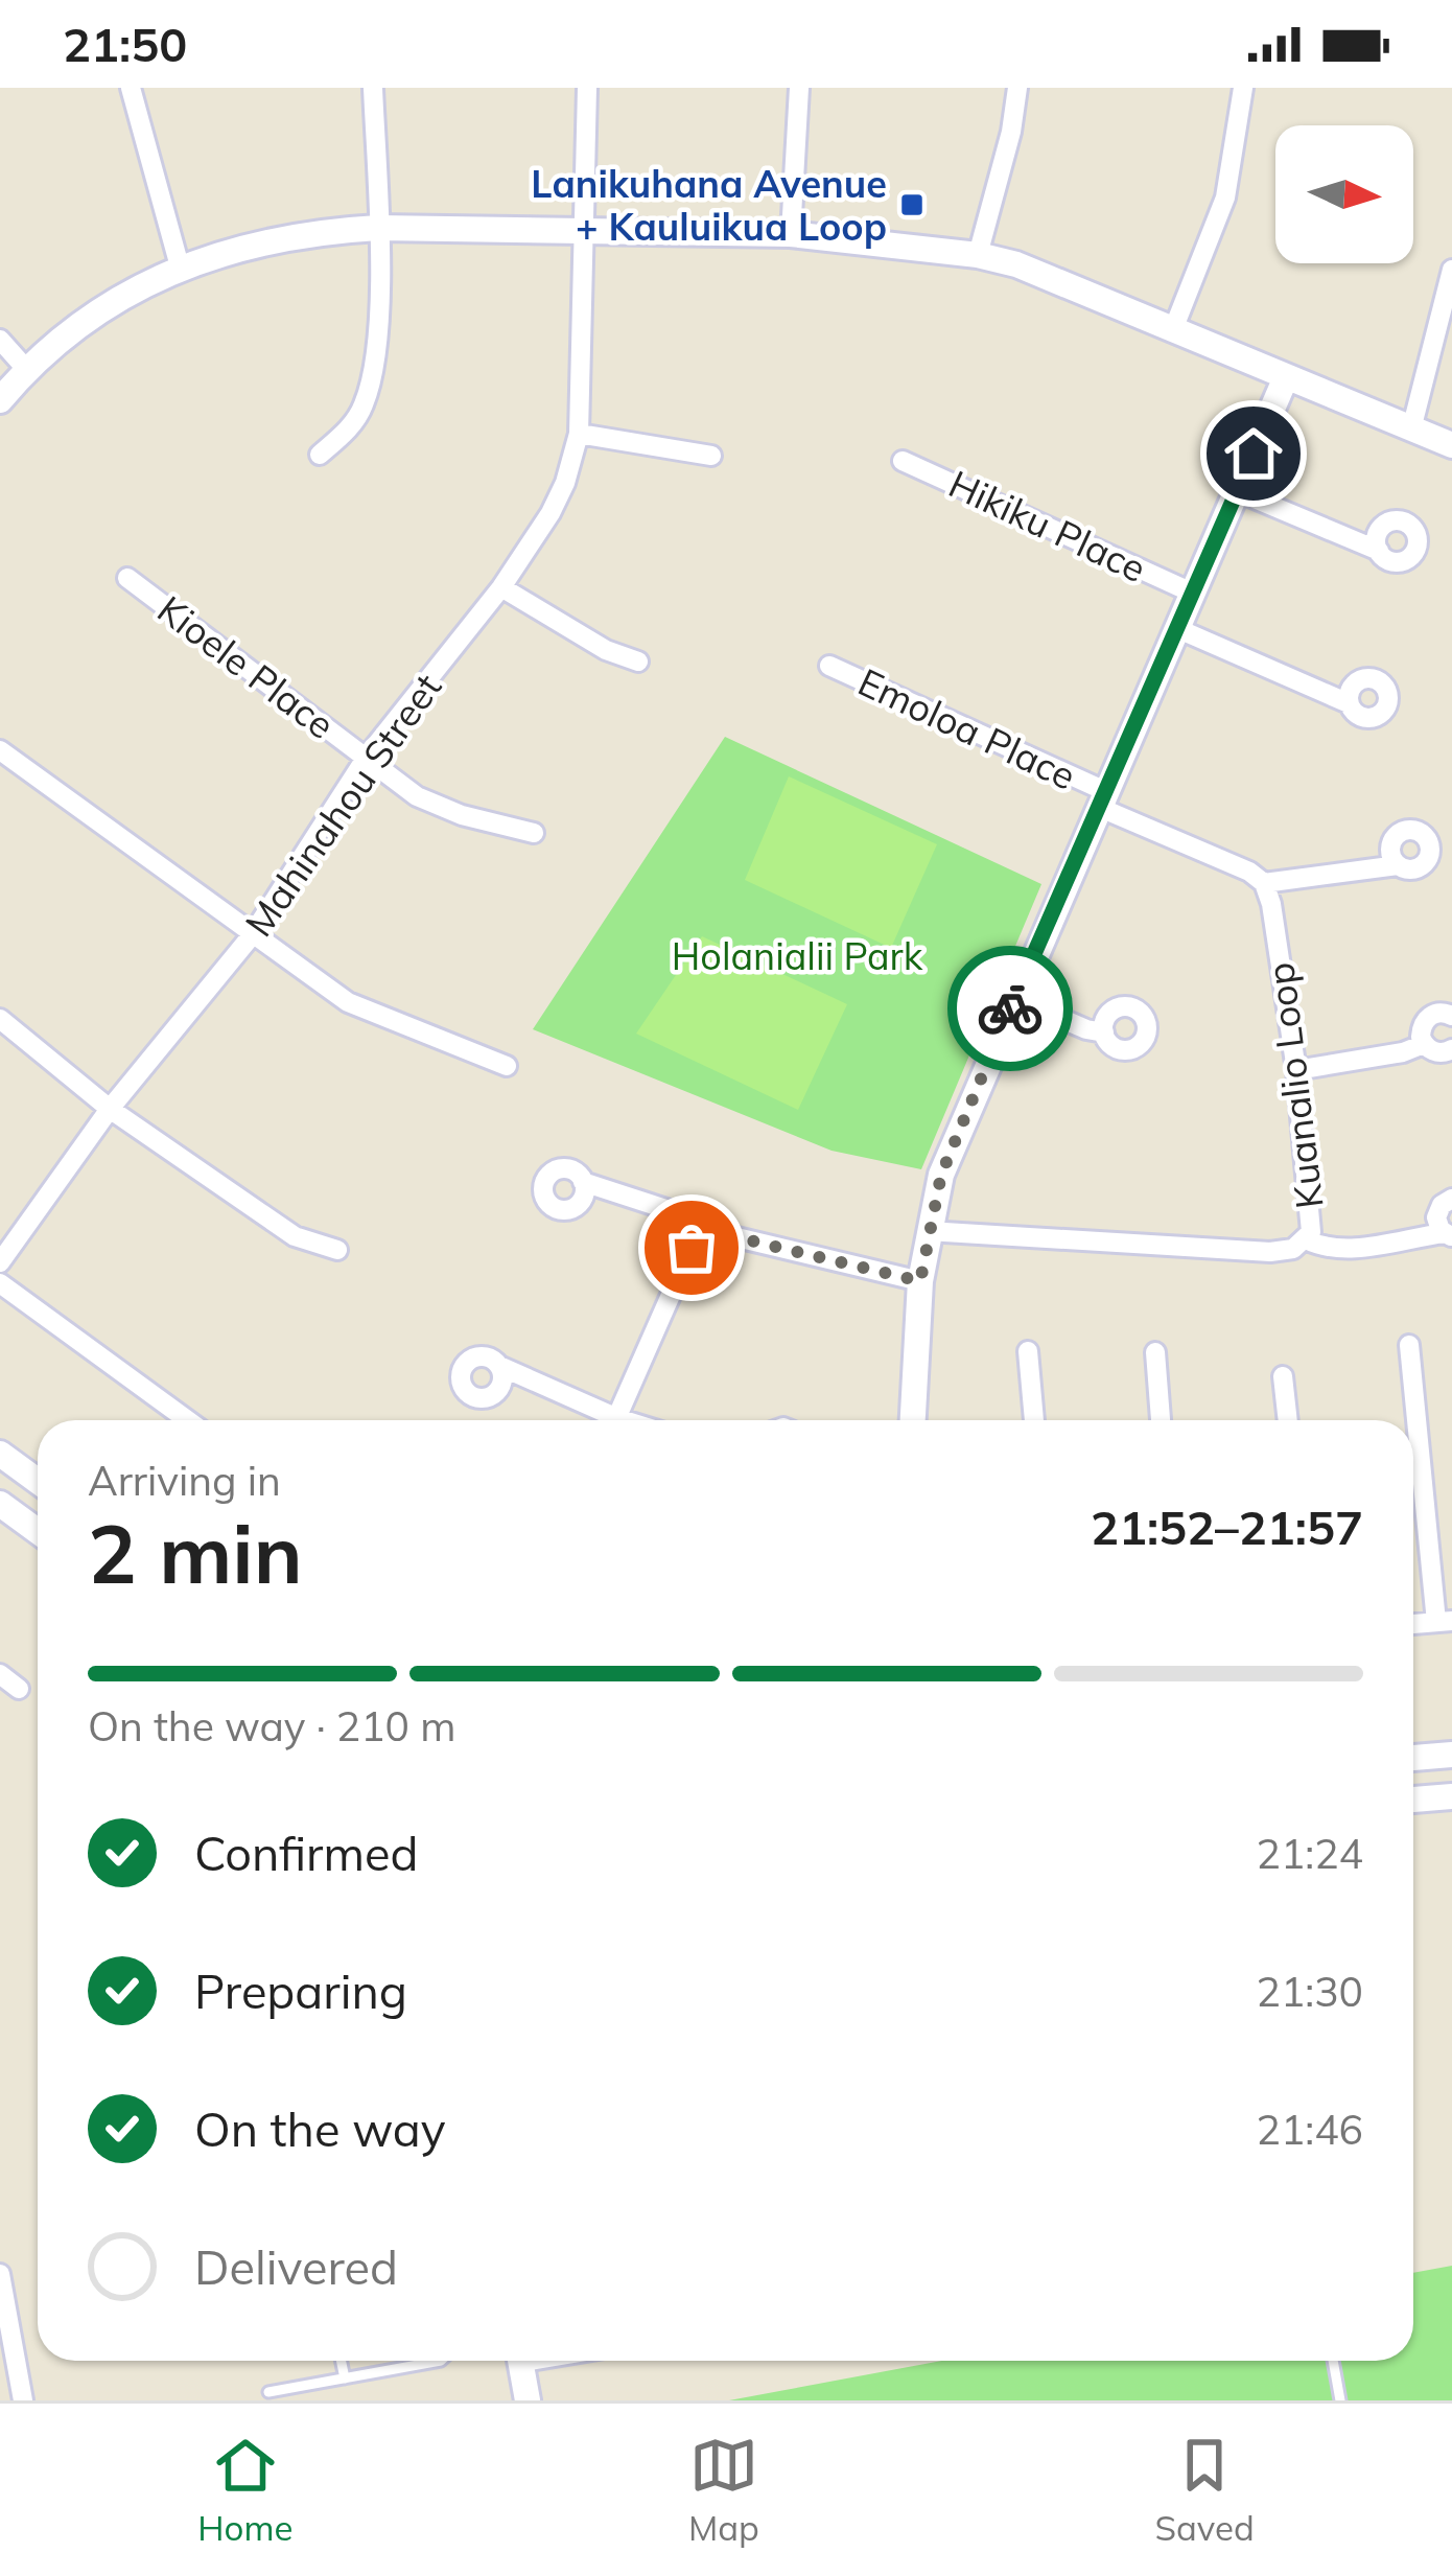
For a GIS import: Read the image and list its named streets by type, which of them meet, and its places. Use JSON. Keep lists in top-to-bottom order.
{
  "streets": {
    "street": [
      "Hikiku Place",
      "Kioele Place",
      "Emoloa Place",
      "Mahinahou Street",
      "Kuanalio Loop"
    ]
  },
  "crossings": [
    ["Kioele Place", "Mahinahou Street"]
  ],
  "parks": ["Holanialii Park"],
  "places": {
    "transit": ["Lanikuhana Avenue + Kauluikua Loop"]
  },
  "north": "right",
  "page": {
    "status": "21:50",
    "heading": ["2 min", "Arriving in", "21:52–21:57"],
    "bar": "On the way · 210 m",
    "list": [
      ["Confirmed", "21:24"],
      ["Preparing", "21:30"],
      ["On the way", "21:46"],
      "Delivered"
    ],
    "tabs": ["Home", "Map", "Saved"]
  }
}
